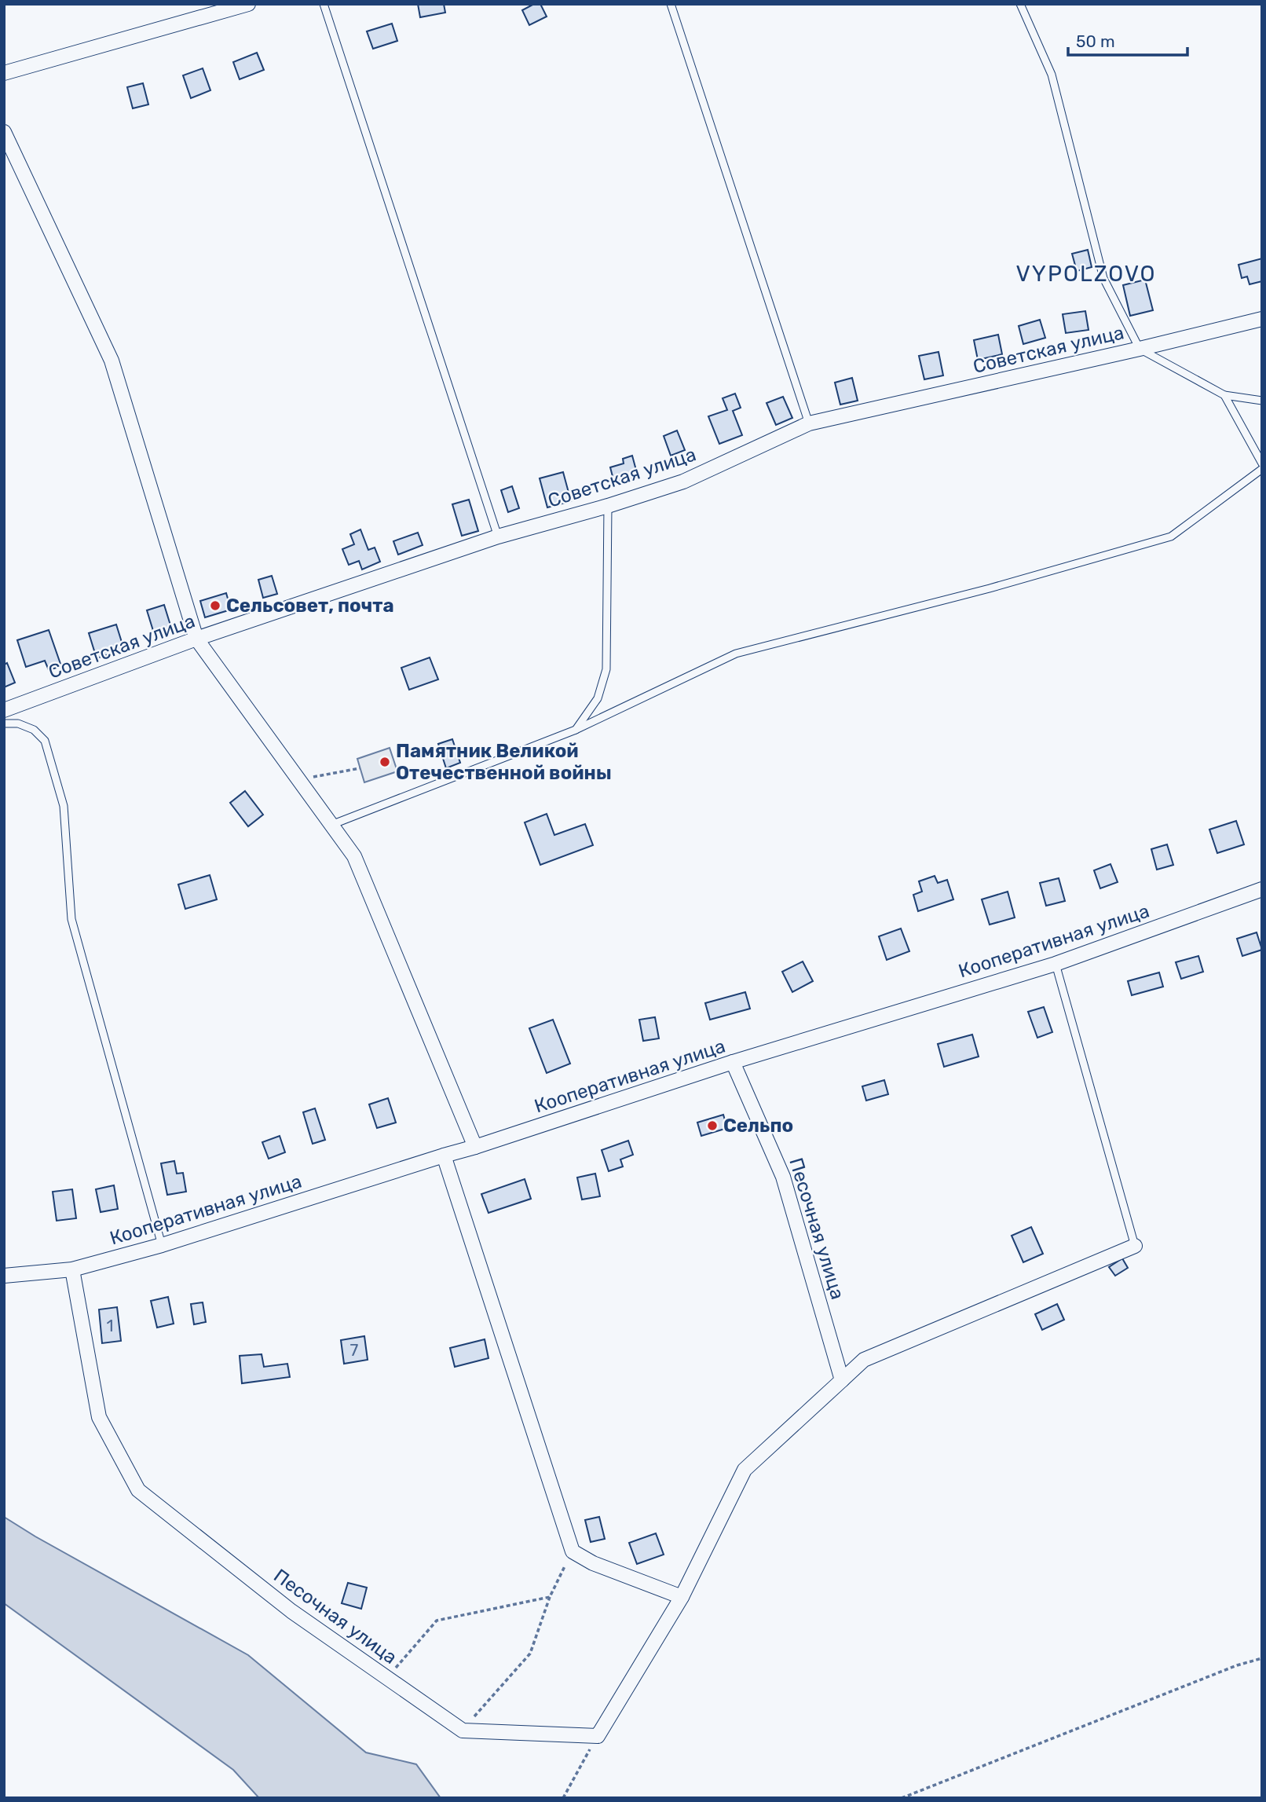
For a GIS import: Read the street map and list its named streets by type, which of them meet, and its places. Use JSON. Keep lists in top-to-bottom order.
{
  "streets": {
    "street": ["Советская улица", "Кооперативная улица", "Песочная улица"]
  },
  "crossings": [
    ["Кооперативная улица", "Песочная улица"]
  ],
  "districts": ["VYPOLZOVO"],
  "places": ["Сельсовет, почта", "Памятник Великой Отечественной войны", "Сельпо"],
  "house_numbers": ["1", "7"],
  "scale_bar": "50 m"
}
